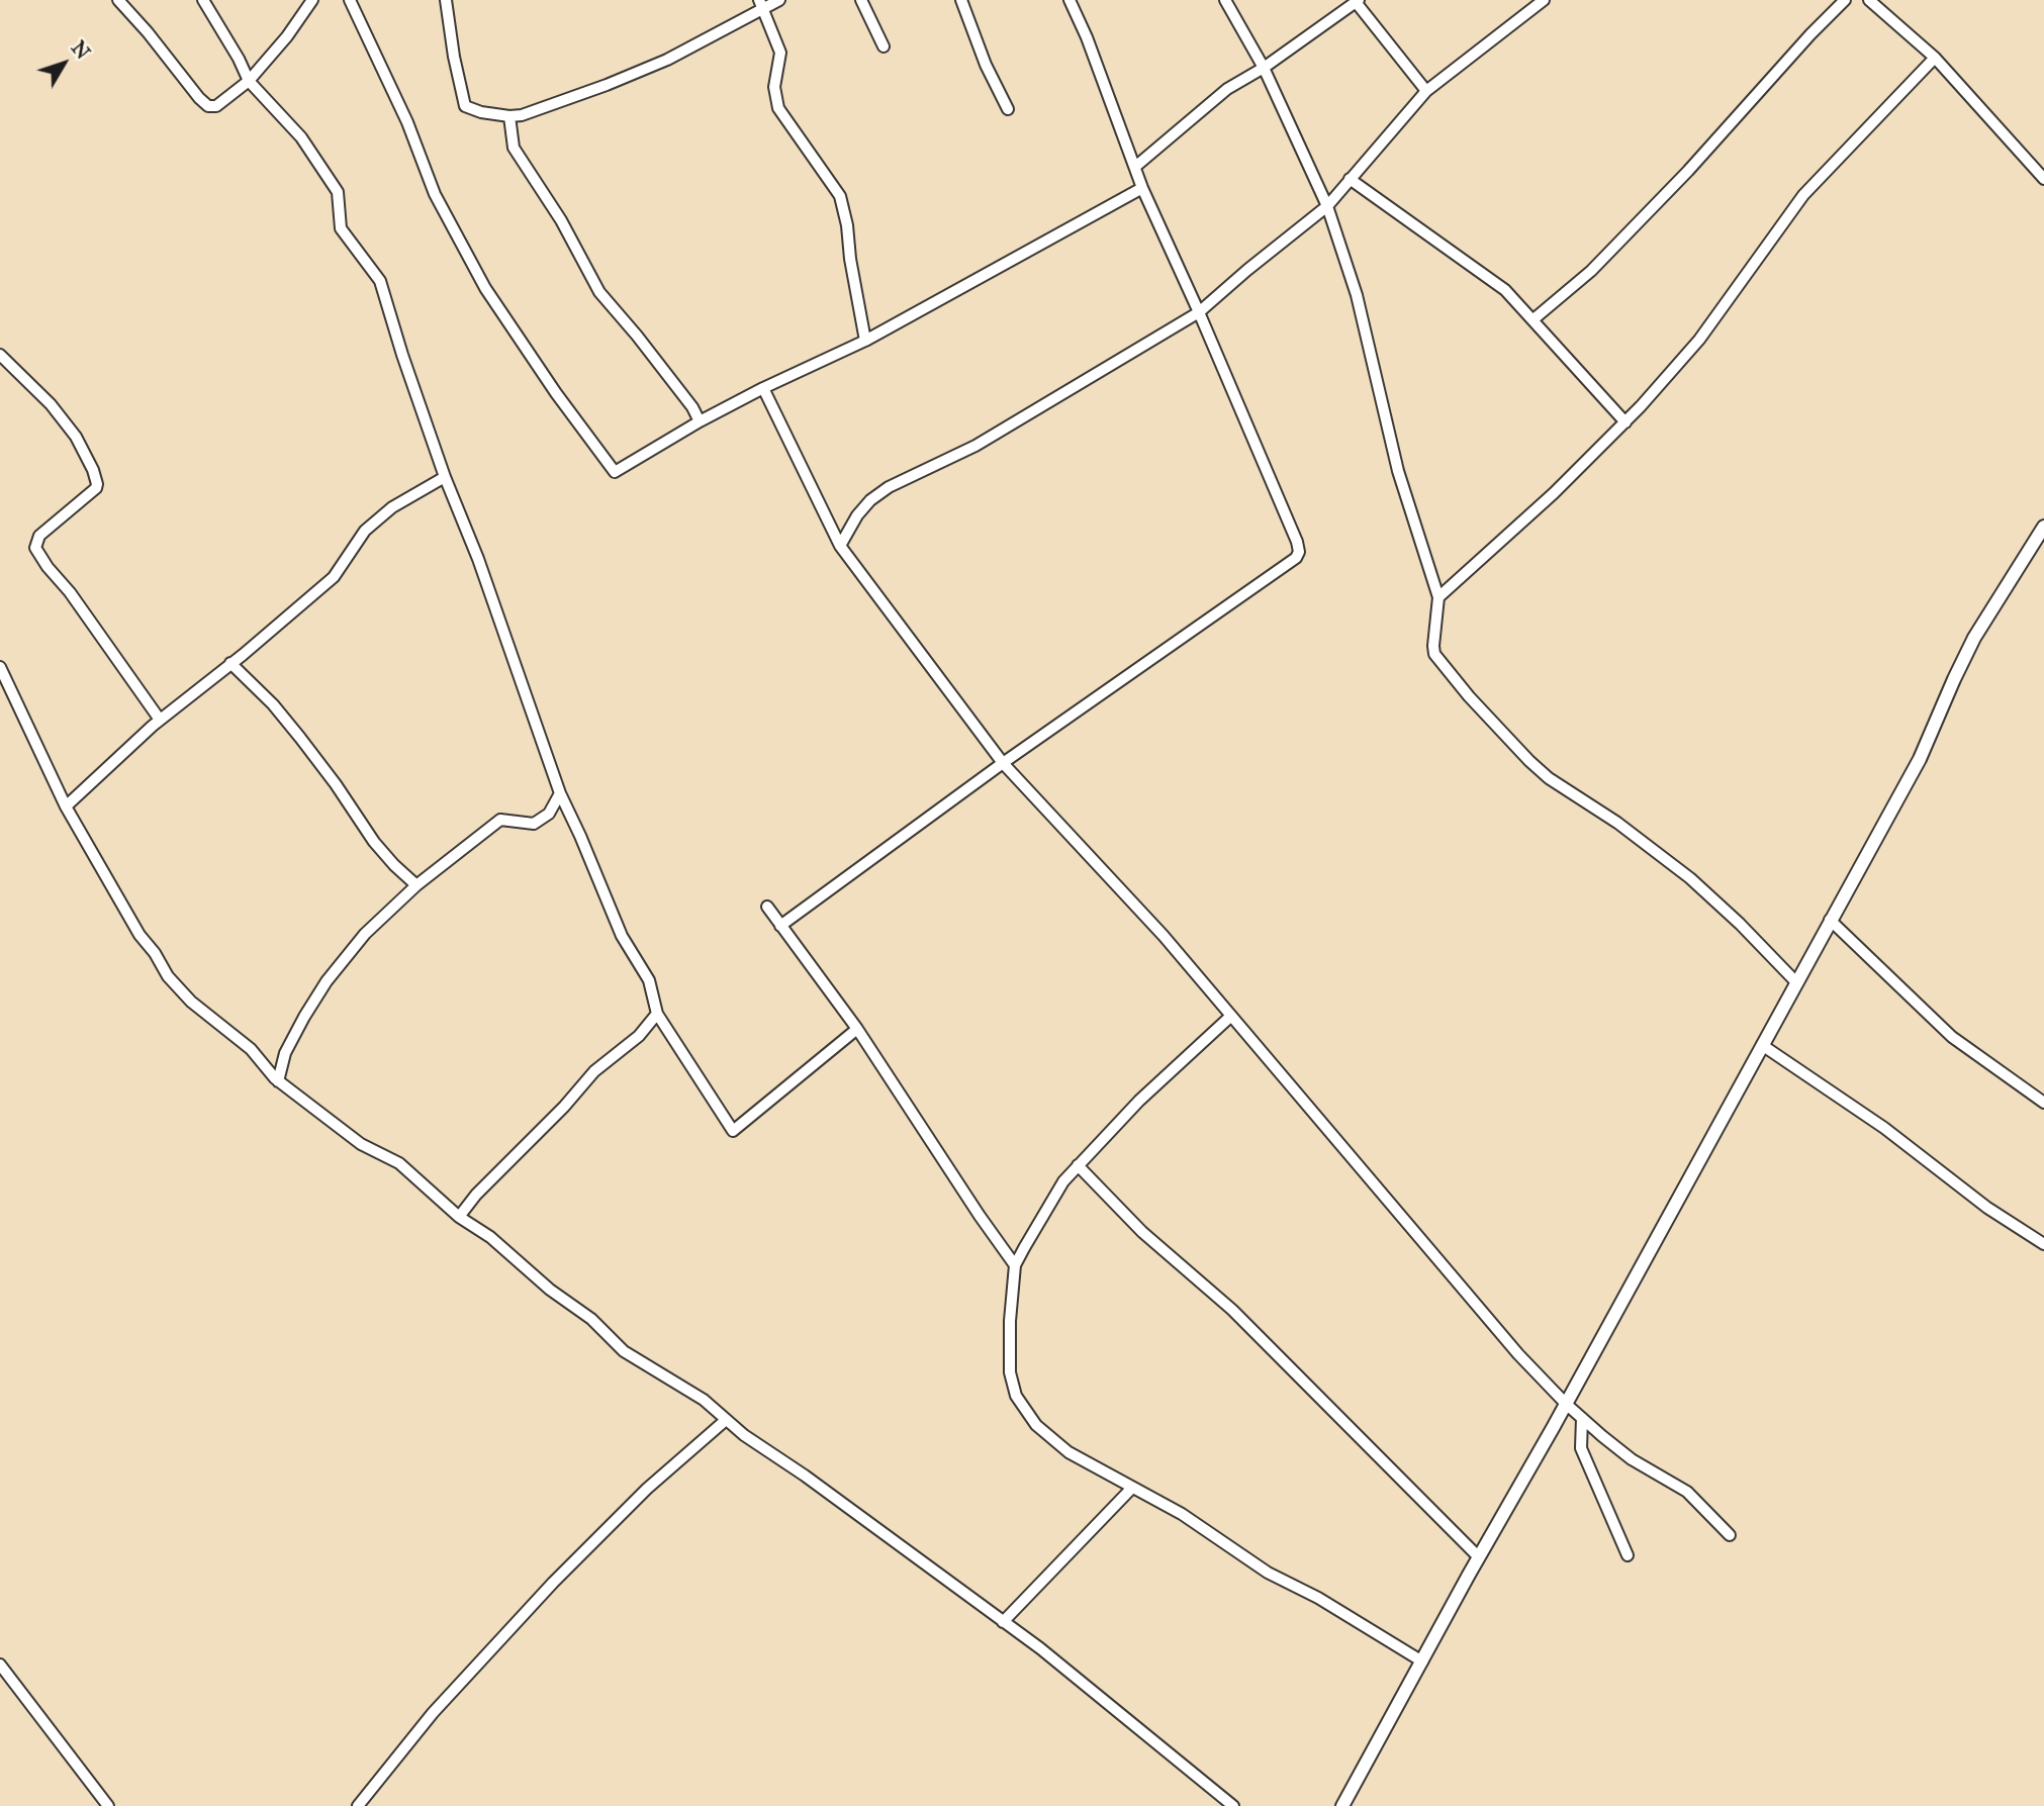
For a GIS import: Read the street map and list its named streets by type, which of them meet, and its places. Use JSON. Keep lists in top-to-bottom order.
{
  "north": "top right"
}
